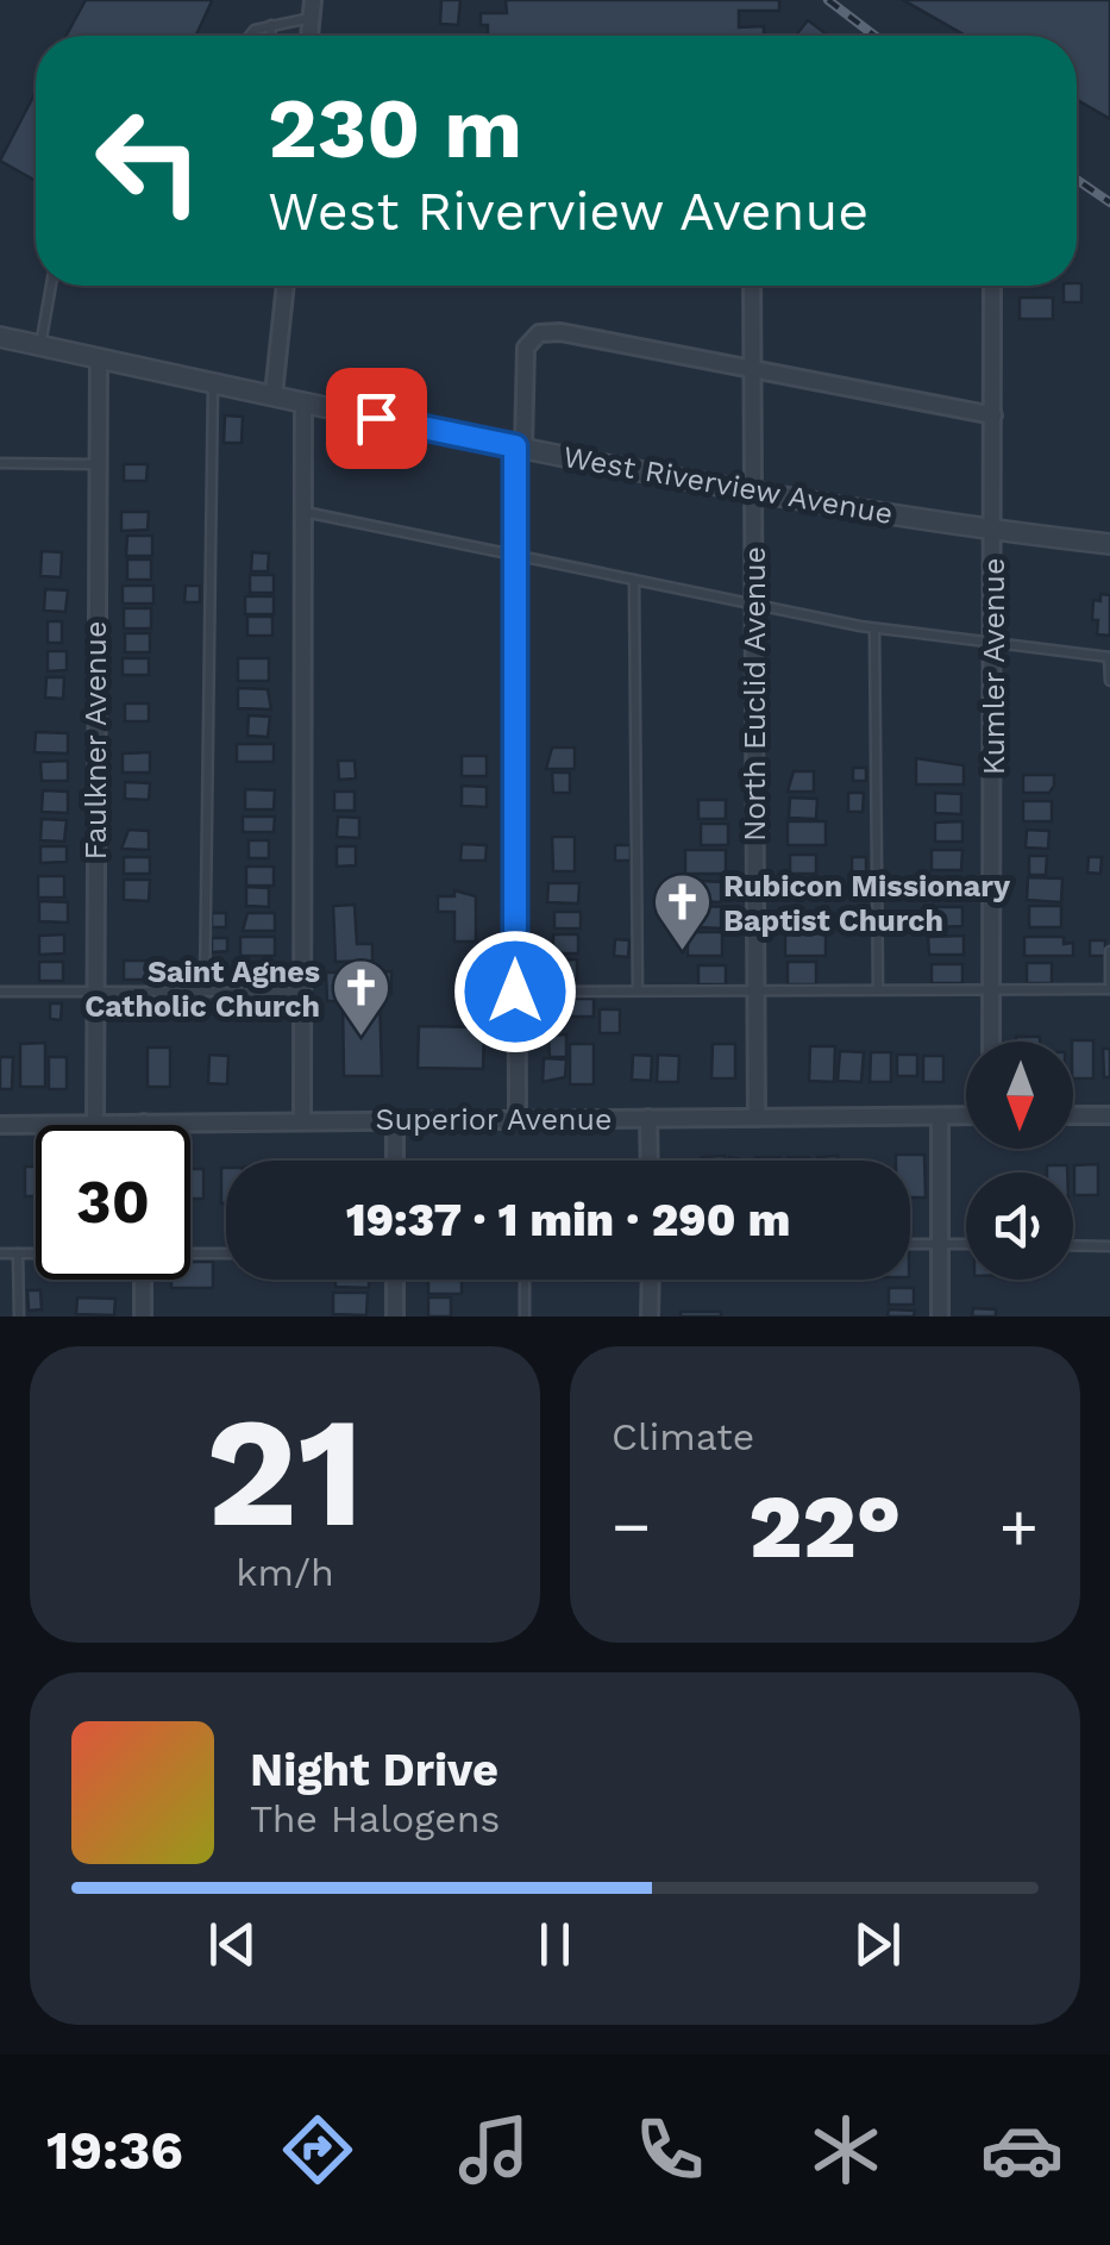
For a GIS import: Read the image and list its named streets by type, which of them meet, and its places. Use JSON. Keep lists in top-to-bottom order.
{
  "streets": {
    "street": [
      "West Riverview Avenue",
      "Kumler Avenue",
      "North Euclid Avenue",
      "Faulkner Avenue",
      "Superior Avenue"
    ]
  },
  "crossings": [
    ["West Riverview Avenue", "Kumler Avenue"],
    ["West Riverview Avenue", "North Euclid Avenue"],
    ["West Riverview Avenue", "Faulkner Avenue"],
    ["North Euclid Avenue", "Superior Avenue"],
    ["Faulkner Avenue", "Superior Avenue"]
  ],
  "places": {
    "church": ["Rubicon Missionary Baptist Church", "Saint Agnes Catholic Church"]
  },
  "north": "bottom",
  "page": {
    "turn": ["230 m", "West Riverview Avenue"],
    "limit": "30",
    "trip": "19:37 · 1 min · 290 m",
    "tile": [
      ["21", "km/h"],
      "Climate"
    ],
    "heat": ["−", "22°", "+"],
    "song": ["Night Drive", "The Halogens"],
    "tabs": "19:36"
  }
}
